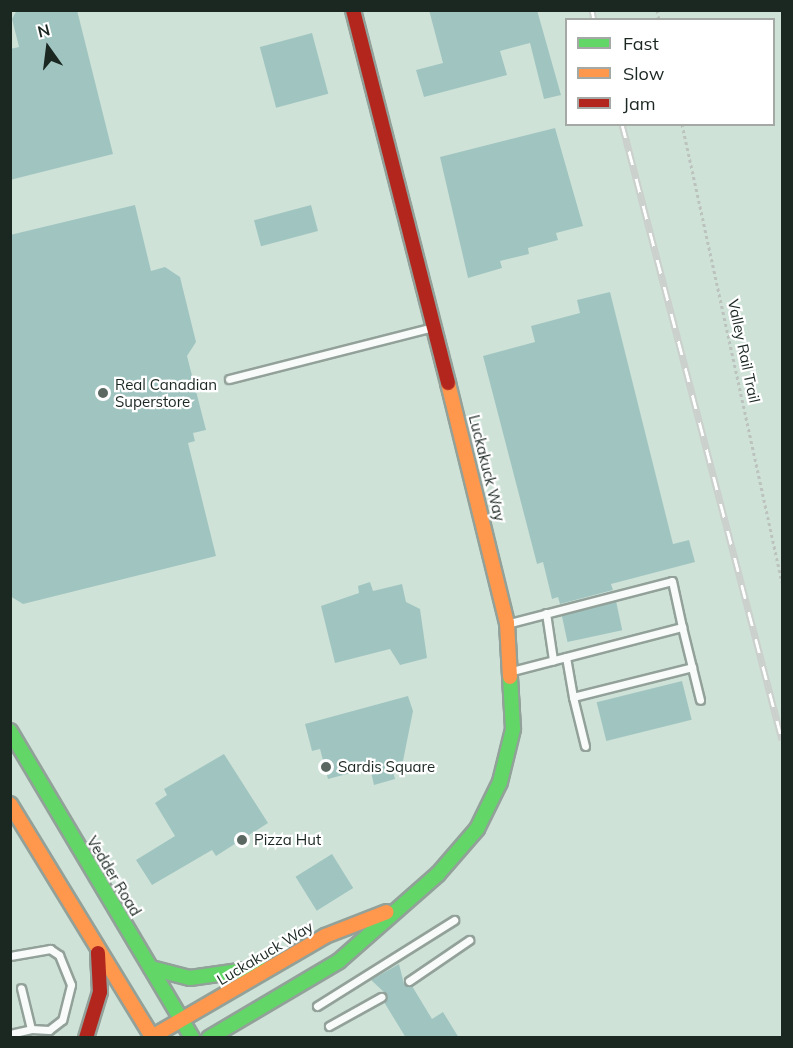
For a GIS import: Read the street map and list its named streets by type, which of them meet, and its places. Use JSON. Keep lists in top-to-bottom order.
{
  "streets": {
    "street": ["Luckakuck Way", "Vedder Road"],
    "path": ["Valley Rail Trail"]
  },
  "crossings": [
    ["Luckakuck Way", "Vedder Road"]
  ],
  "places": ["Real Canadian Superstore", "Sardis Square", "Pizza Hut"],
  "legend": ["Fast", "Slow", "Jam"],
  "north": "top"
}
